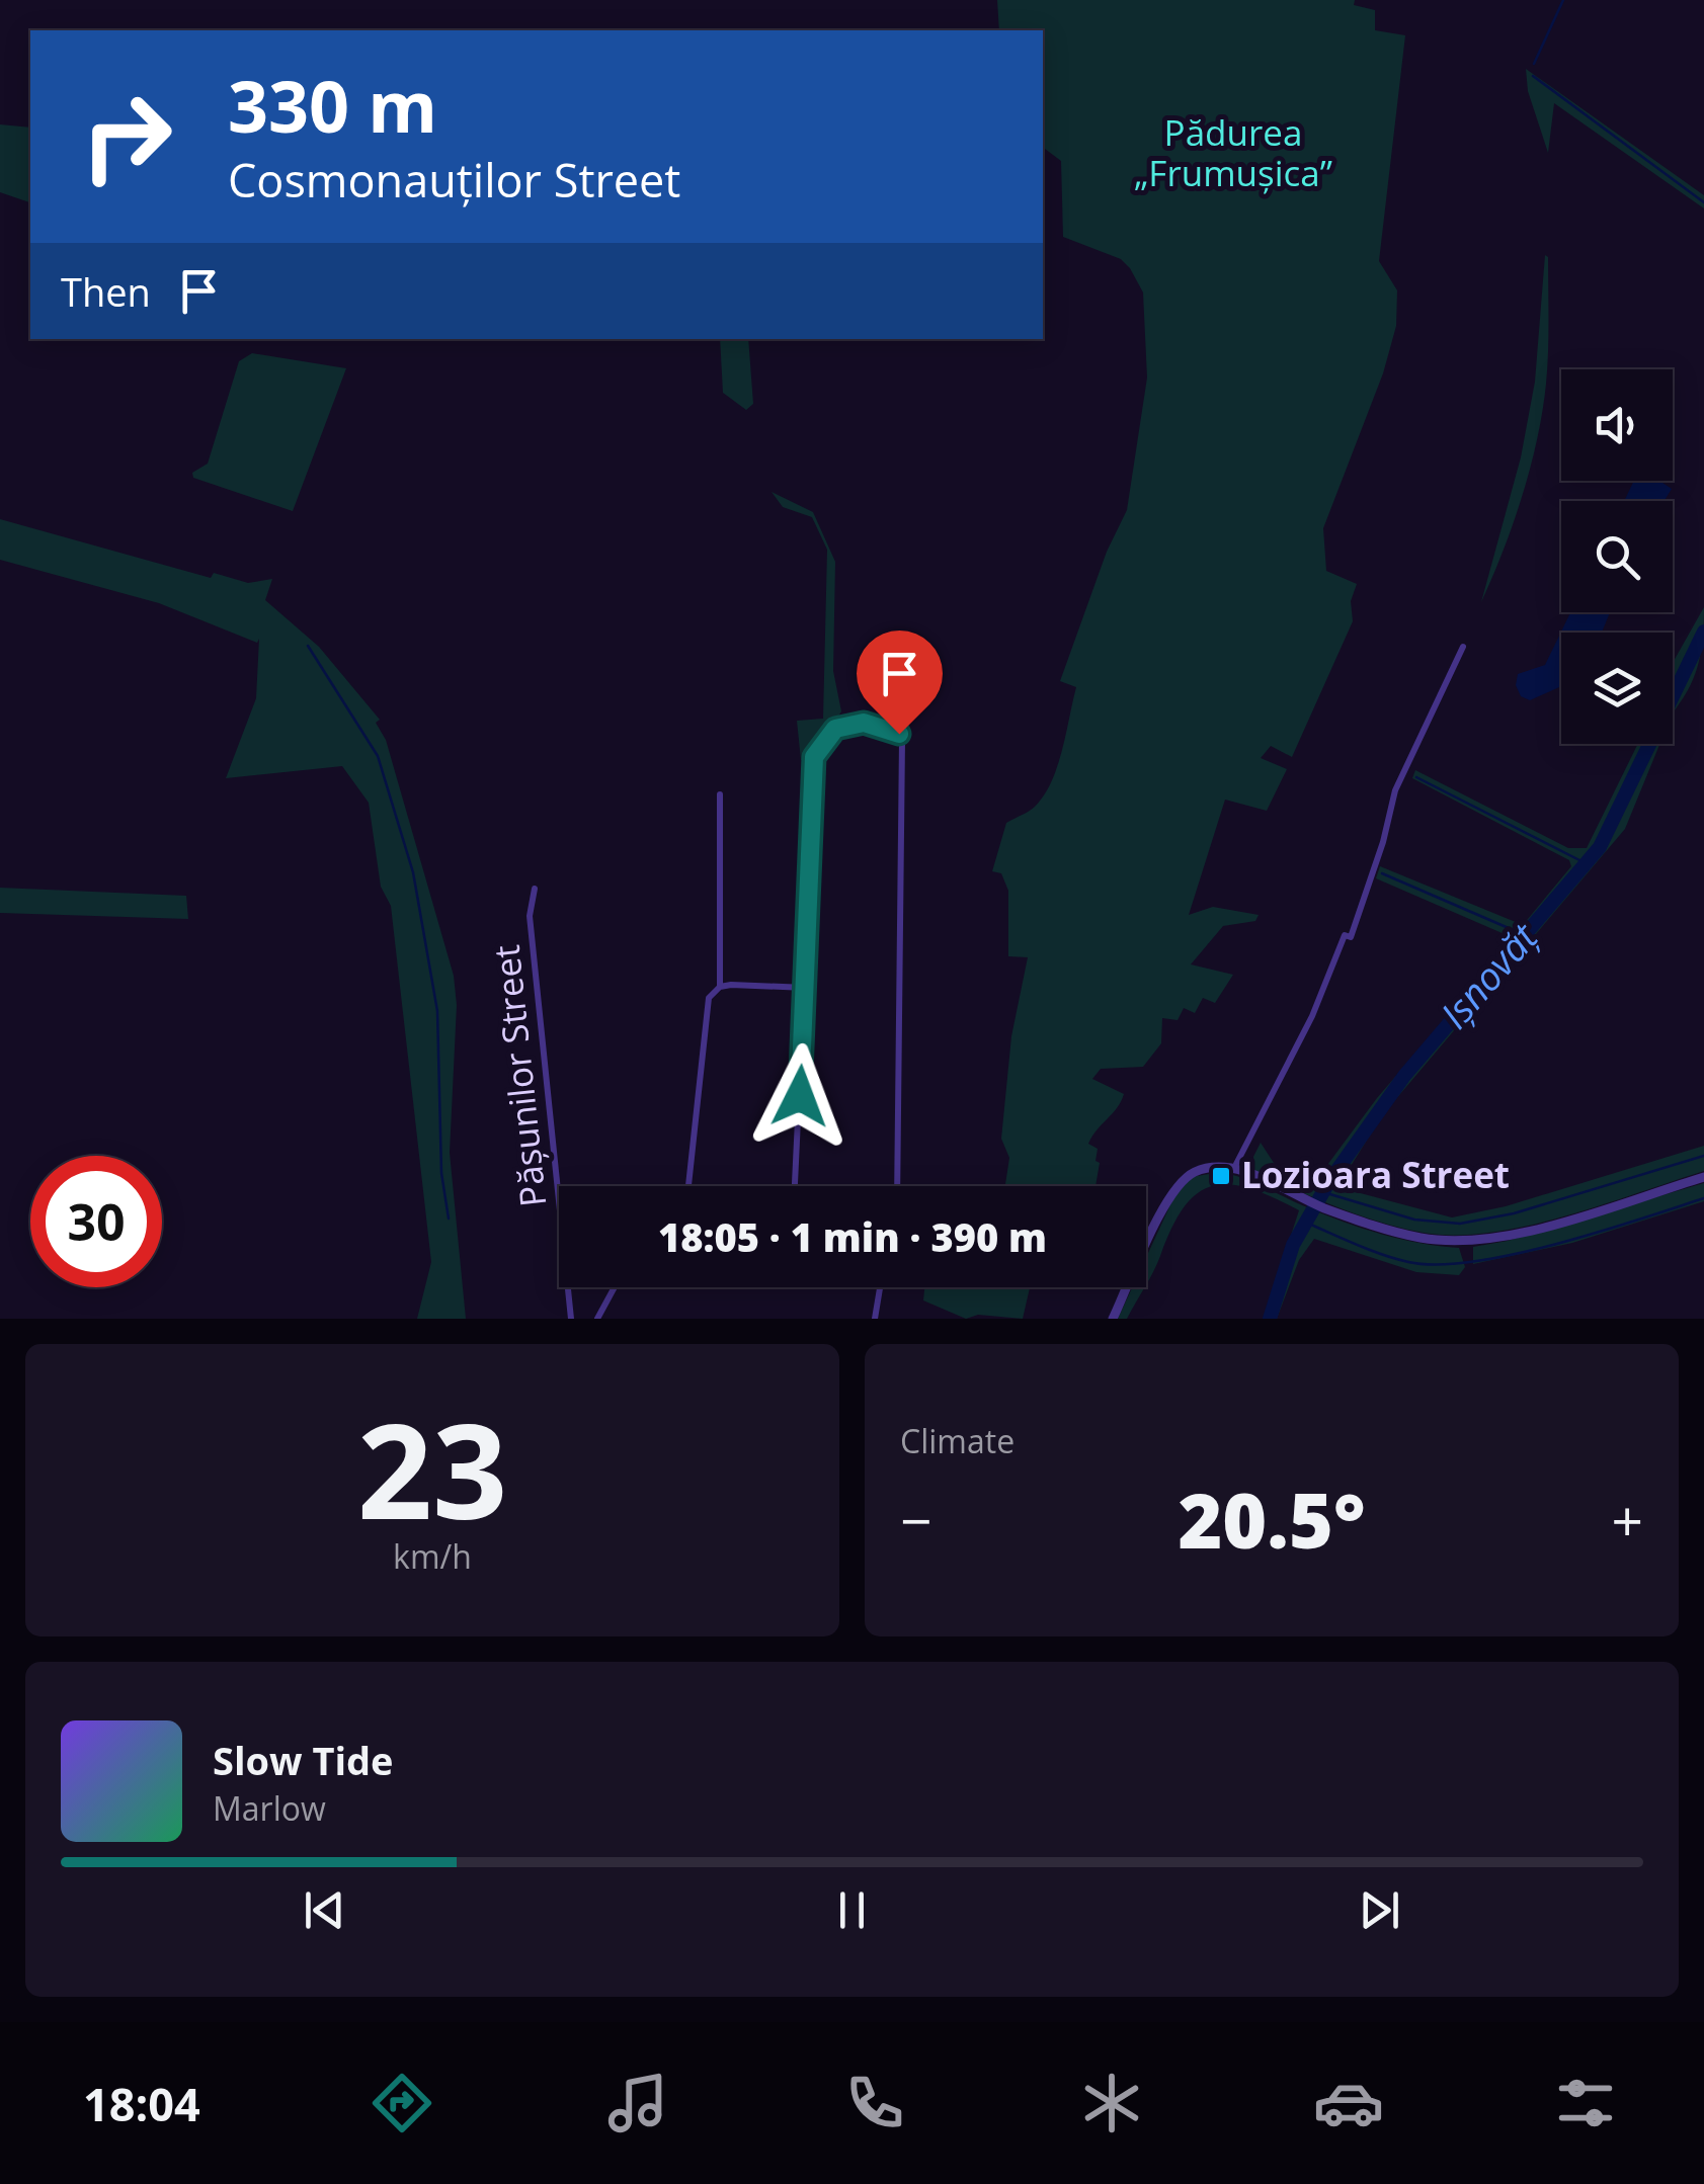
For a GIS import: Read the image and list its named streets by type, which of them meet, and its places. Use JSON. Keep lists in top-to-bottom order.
{
  "streets": {
    "street": ["Pășunilor Street"]
  },
  "water": ["Ișnovăț"],
  "parks": ["Pădurea „Frumușica”"],
  "places": {
    "transit": ["Lozioara Street"]
  },
  "page": {
    "turn": ["330 m", "Cosmonauților Street"],
    "then": "Then",
    "limit": "30",
    "trip": "18:05 · 1 min · 390 m",
    "tile": [
      ["23", "km/h"],
      "Climate"
    ],
    "heat": ["−", "20.5°", "+"],
    "song": ["Slow Tide", "Marlow"],
    "tabs": "18:04"
  }
}
